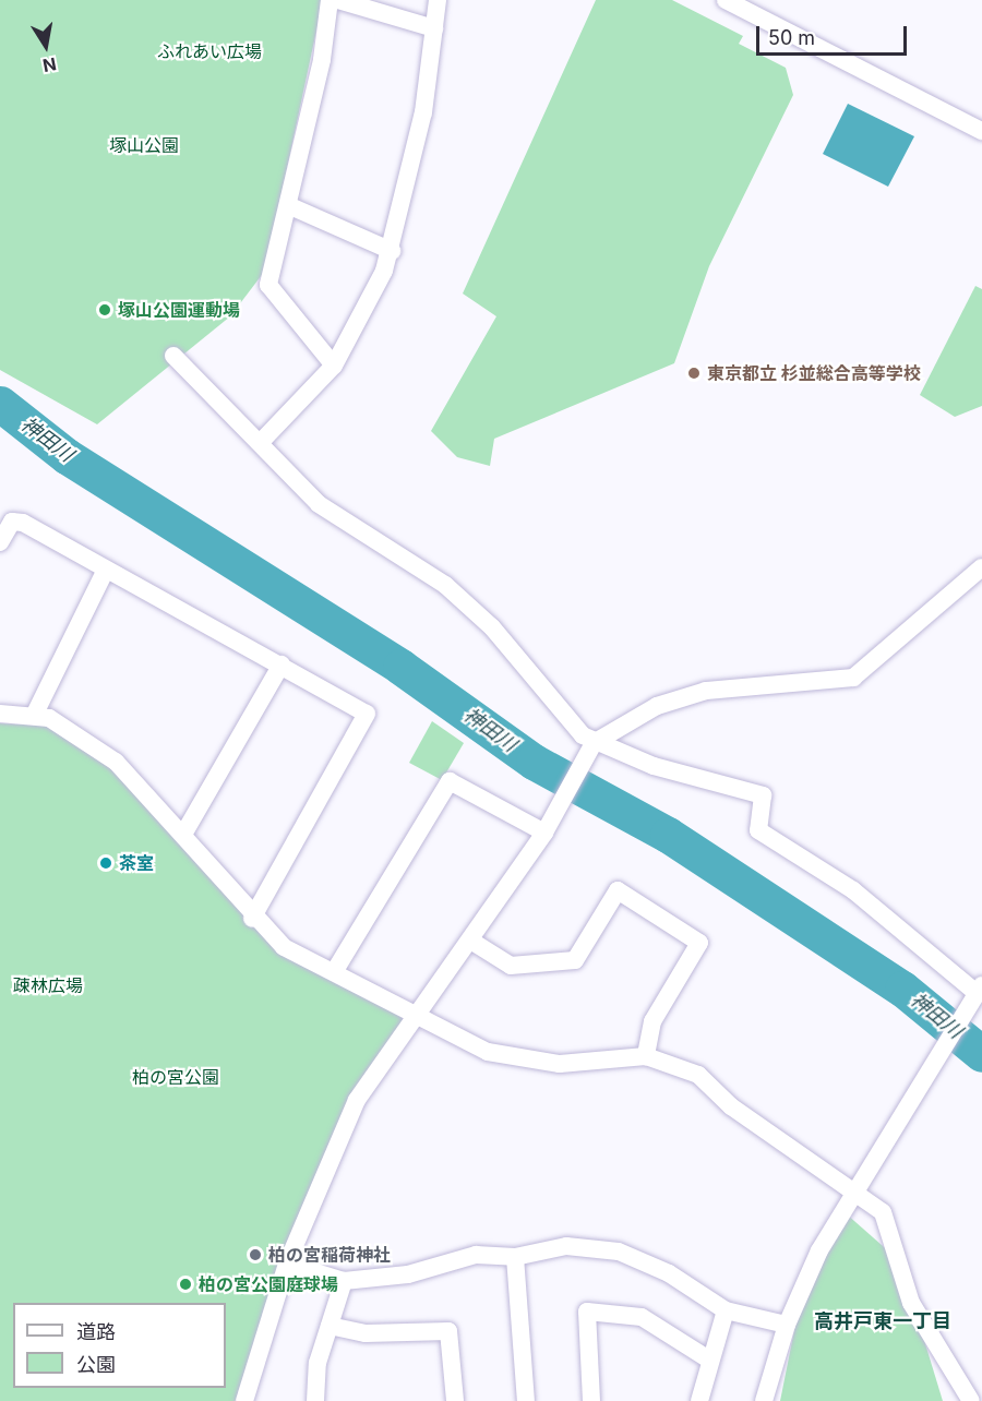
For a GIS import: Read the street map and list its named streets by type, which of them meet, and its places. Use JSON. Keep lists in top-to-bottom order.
{
  "districts": ["高井戸東一丁目"],
  "water": ["神田川"],
  "parks": [
    "ふれあい広場",
    "塚山公園",
    "疎林広場",
    "柏の宮公園"
  ],
  "places": [
    "塚山公園運動場",
    "東京都立 杉並総合高等学校",
    "茶室",
    "柏の宮稲荷神社",
    "柏の宮公園庭球場"
  ],
  "legend": ["道路", "公園"],
  "scale_bar": "50 m",
  "north": "bottom"
}
